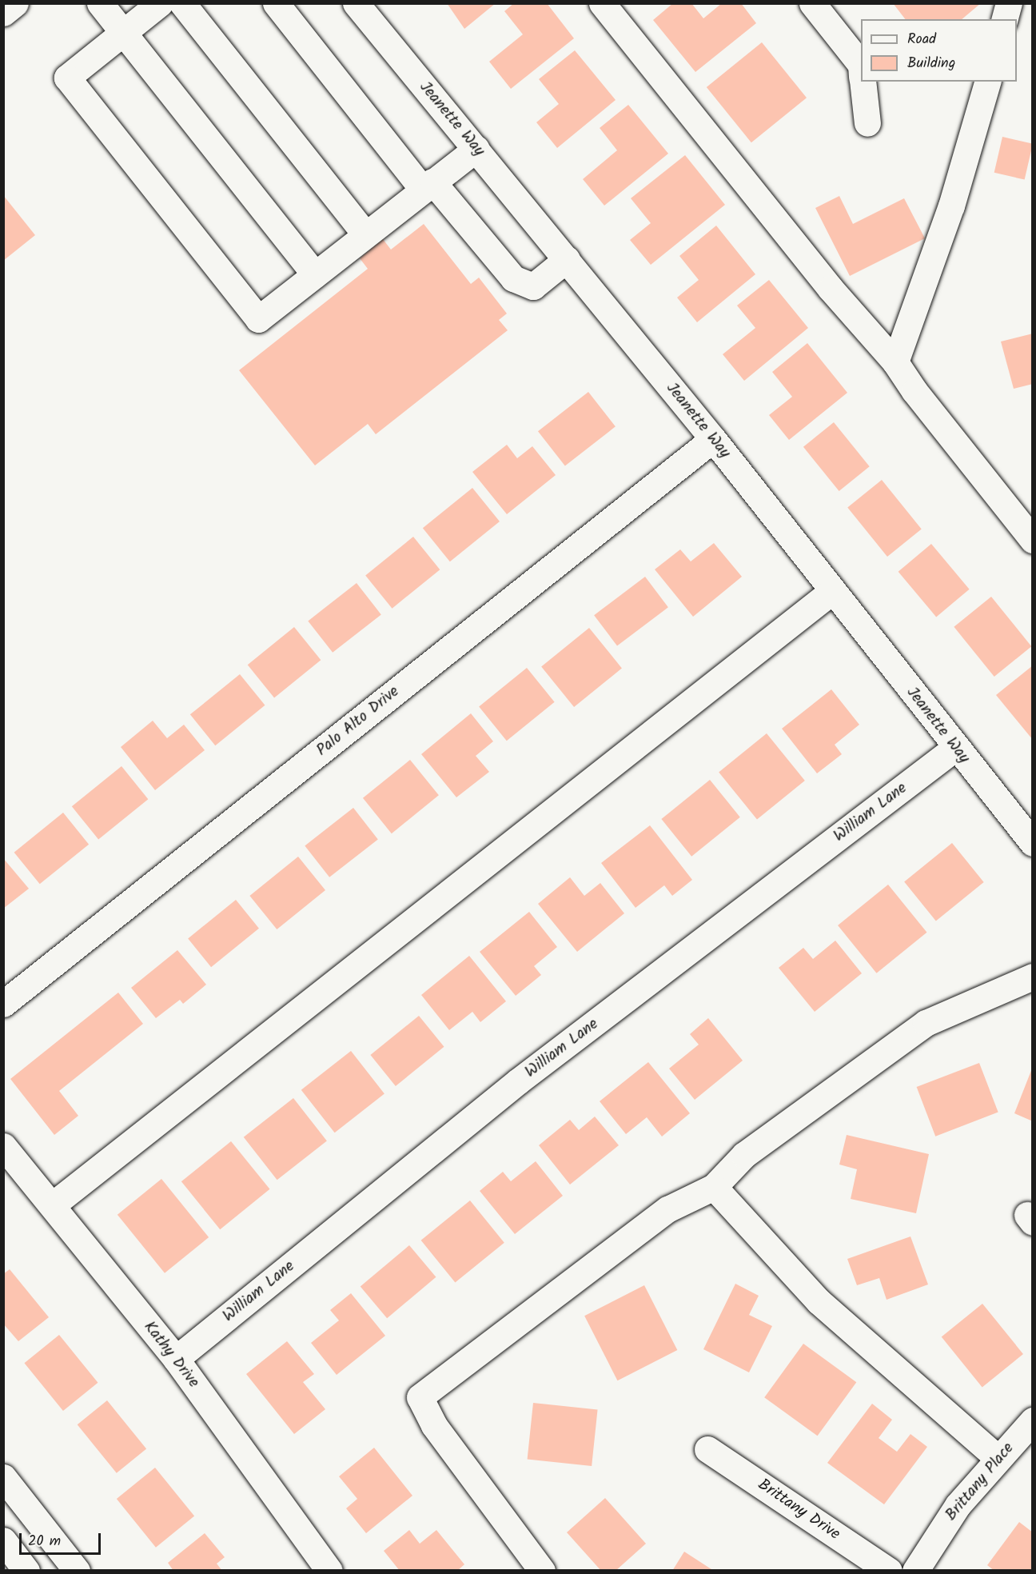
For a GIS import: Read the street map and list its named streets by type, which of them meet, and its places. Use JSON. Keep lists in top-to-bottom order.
{
  "streets": {
    "street": [
      "Jeanette Way",
      "Palo Alto Drive",
      "William Lane",
      "Kathy Drive",
      "Brittany Place",
      "Brittany Drive"
    ]
  },
  "crossings": [
    ["Jeanette Way", "Palo Alto Drive"],
    ["Jeanette Way", "William Lane"],
    ["William Lane", "Kathy Drive"]
  ],
  "legend": ["Road", "Building"],
  "scale_bar": "20 m"
}
